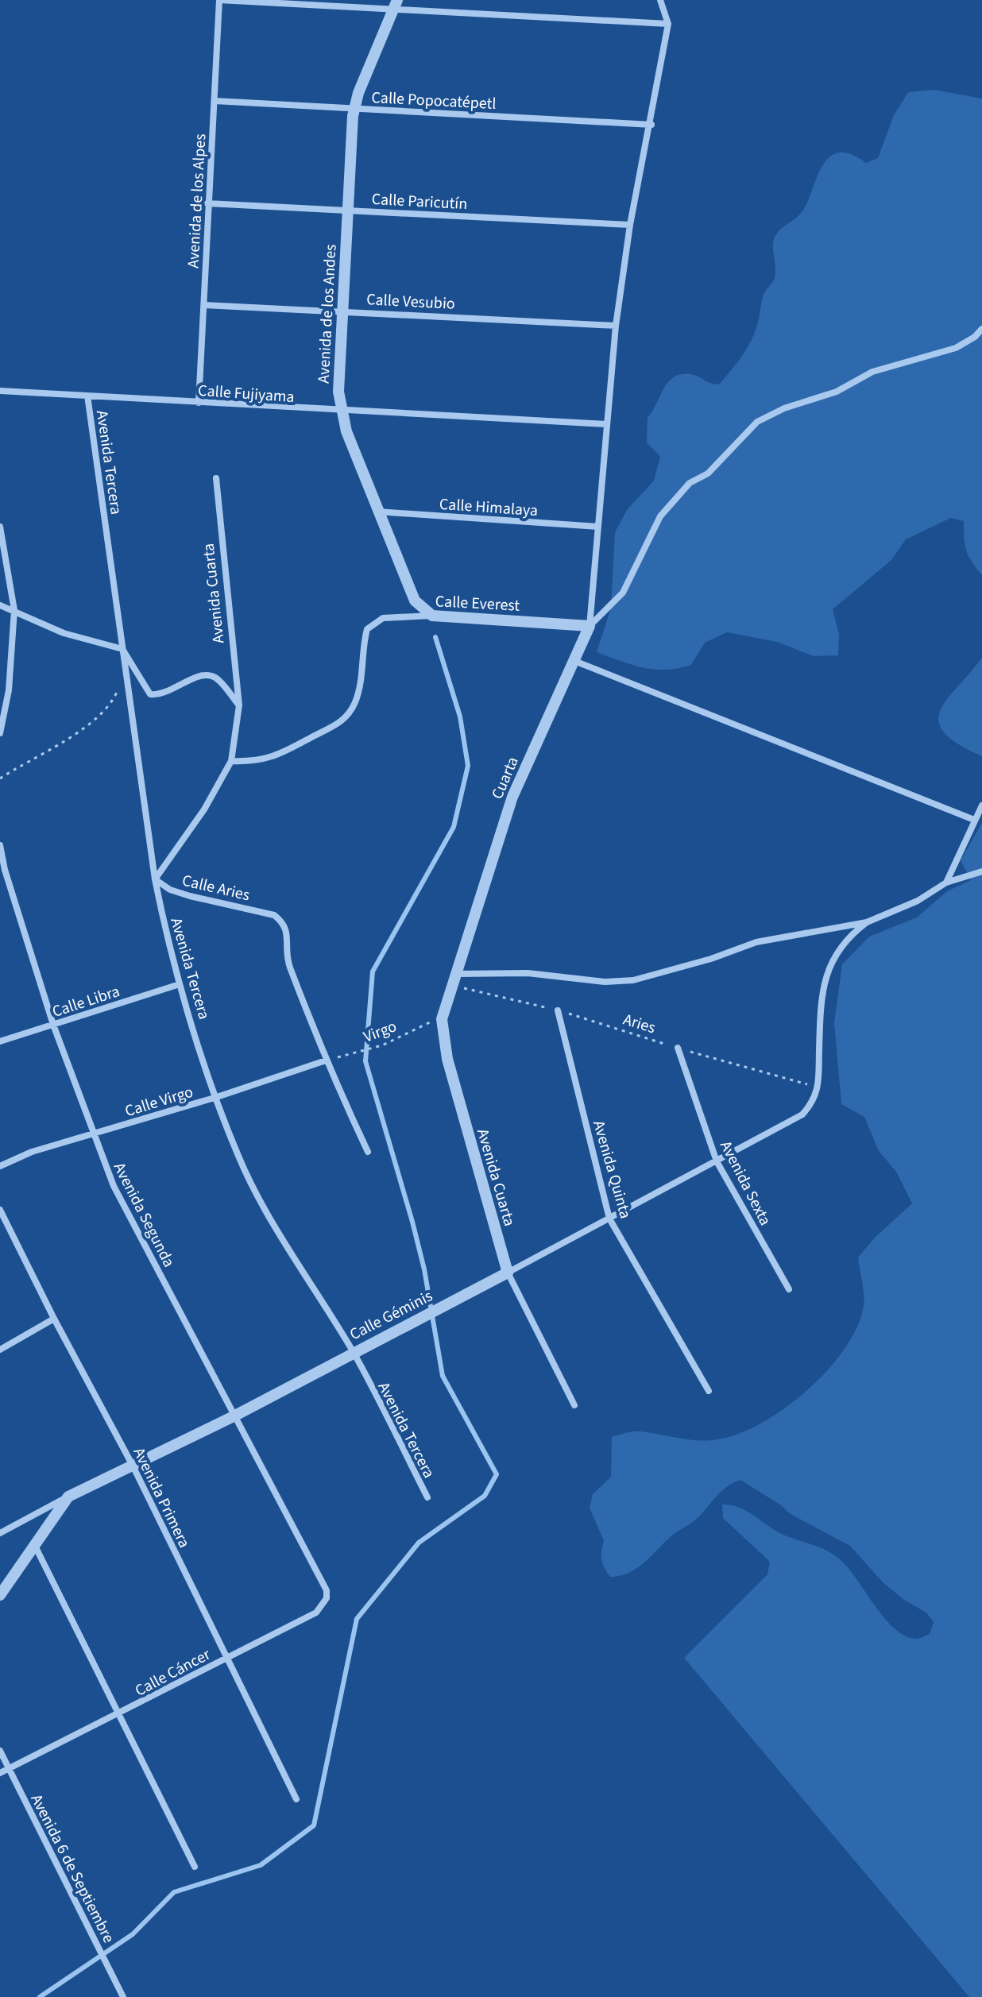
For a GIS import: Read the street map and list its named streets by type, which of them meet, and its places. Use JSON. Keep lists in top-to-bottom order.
{
  "streets": {
    "street": [
      "Calle Popocatépetl",
      "Avenida de los Alpes",
      "Calle Paricutín",
      "Calle Vesubio",
      "Avenida de los Andes",
      "Calle Fujiyama",
      "Avenida Tercera",
      "Calle Himalaya",
      "Avenida Cuarta",
      "Calle Everest",
      "Cuarta",
      "Calle Aries",
      "Calle Libra",
      "Calle Virgo",
      "Avenida Quinta",
      "Avenida Sexta",
      "Avenida Segunda",
      "Calle Géminis",
      "Avenida Primera",
      "Calle Cáncer",
      "Avenida 6 de Septiembre"
    ],
    "path": ["Aries", "Virgo"]
  },
  "crossings": [
    ["Calle Popocatépetl", "Avenida de los Alpes"],
    ["Calle Popocatépetl", "Avenida de los Andes"],
    ["Avenida de los Alpes", "Calle Paricutín"],
    ["Avenida de los Alpes", "Calle Vesubio"],
    ["Avenida de los Alpes", "Calle Fujiyama"],
    ["Calle Paricutín", "Avenida de los Andes"],
    ["Calle Vesubio", "Avenida de los Andes"],
    ["Avenida de los Andes", "Calle Fujiyama"],
    ["Avenida de los Andes", "Calle Himalaya"],
    ["Avenida de los Andes", "Calle Everest"],
    ["Calle Fujiyama", "Avenida Tercera"],
    ["Avenida Tercera", "Calle Aries"],
    ["Avenida Tercera", "Calle Libra"],
    ["Avenida Tercera", "Calle Virgo"],
    ["Avenida Tercera", "Calle Géminis"],
    ["Avenida Cuarta", "Calle Everest"],
    ["Avenida Cuarta", "Cuarta"],
    ["Avenida Cuarta", "Aries"],
    ["Avenida Cuarta", "Virgo"],
    ["Avenida Cuarta", "Calle Géminis"],
    ["Calle Everest", "Cuarta"],
    ["Calle Aries", "Virgo"],
    ["Calle Aries", "Calle Virgo"],
    ["Calle Libra", "Avenida Segunda"],
    ["Aries", "Avenida Quinta"],
    ["Aries", "Avenida Sexta"],
    ["Aries", "Calle Géminis"],
    ["Virgo", "Calle Virgo"],
    ["Calle Virgo", "Avenida Segunda"],
    ["Avenida Quinta", "Calle Géminis"],
    ["Avenida Sexta", "Calle Géminis"],
    ["Avenida Segunda", "Calle Géminis"],
    ["Avenida Segunda", "Calle Cáncer"],
    ["Calle Géminis", "Avenida Primera"],
    ["Avenida Primera", "Calle Cáncer"],
    ["Calle Cáncer", "Avenida 6 de Septiembre"]
  ]
}
